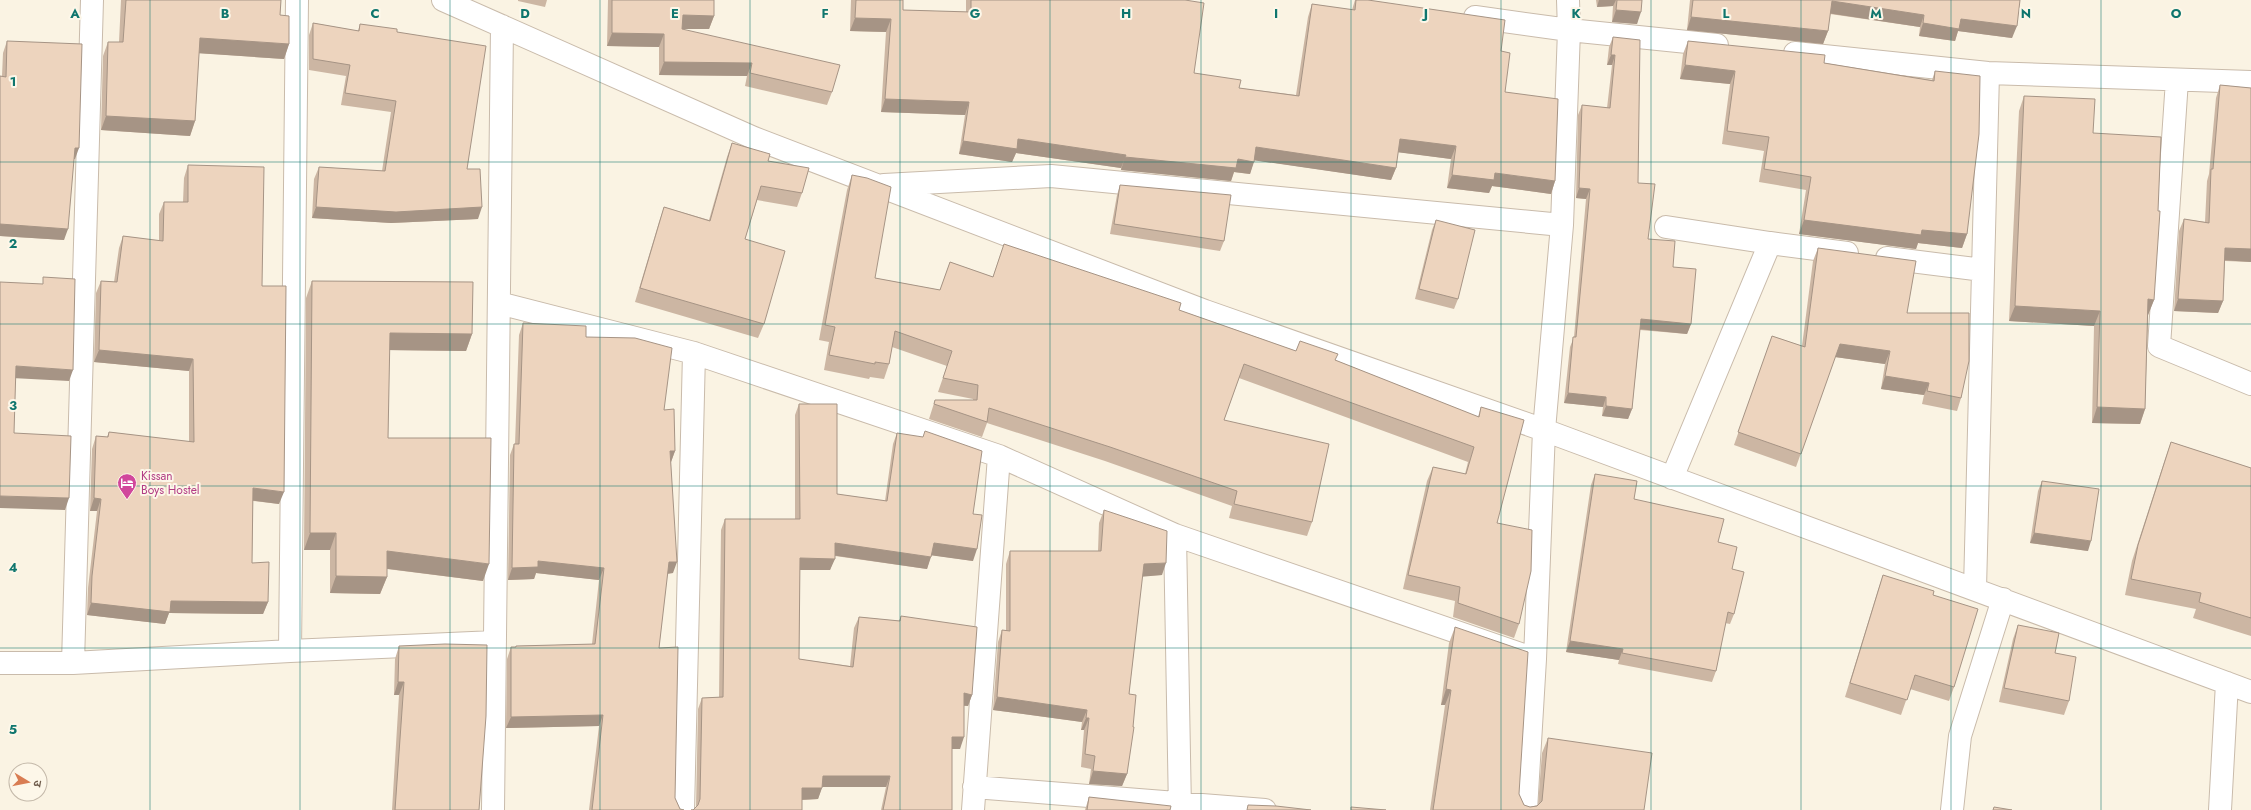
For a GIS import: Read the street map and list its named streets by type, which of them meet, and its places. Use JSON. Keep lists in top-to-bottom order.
{
  "places": {
    "hotel": ["Kissan Boys Hostel"]
  },
  "north": "right",
  "grid": {
    "columns": [
      "A",
      "B",
      "C",
      "D",
      "E",
      "F",
      "G",
      "H",
      "I",
      "J",
      "K",
      "L",
      "M",
      "N",
      "O"
    ],
    "rows": [
      "1",
      "2",
      "3",
      "4",
      "5"
    ]
  }
}
